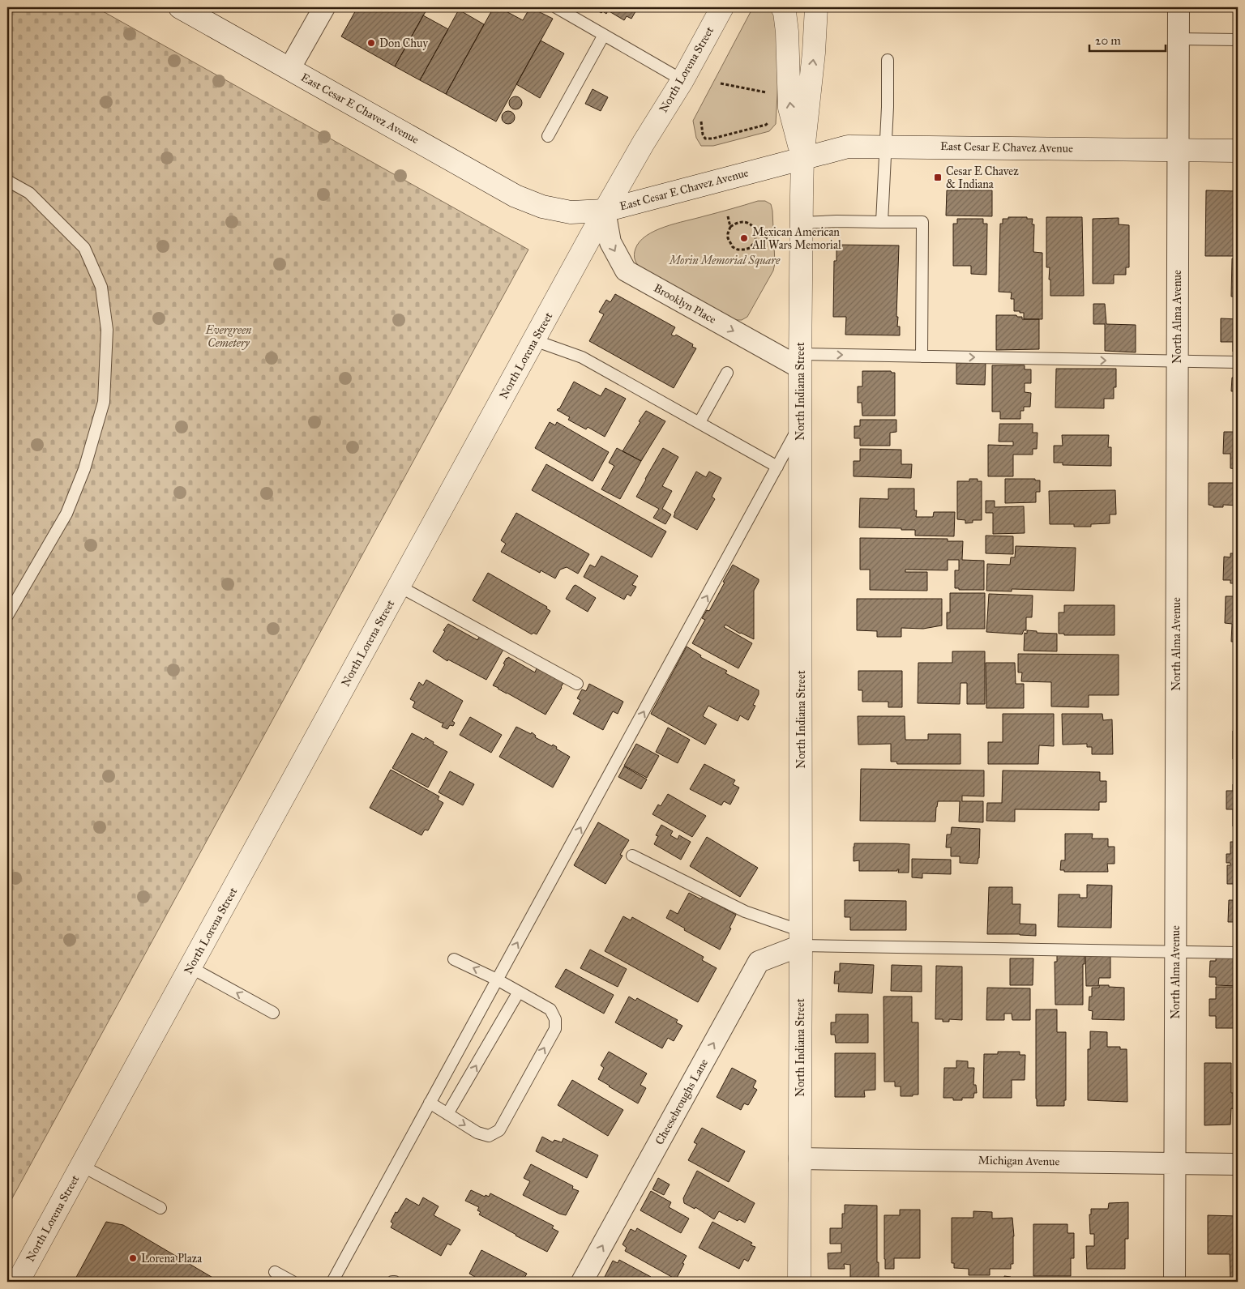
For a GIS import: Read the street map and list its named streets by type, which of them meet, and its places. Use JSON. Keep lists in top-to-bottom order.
{
  "streets": {
    "street": [
      "North Lorena Street",
      "East Cesar E Chavez Avenue",
      "Brooklyn Place",
      "North Alma Avenue",
      "North Indiana Street",
      "Cheesebroughs Lane",
      "Michigan Avenue"
    ]
  },
  "crossings": [
    ["North Lorena Street", "East Cesar E Chavez Avenue"],
    ["North Lorena Street", "Brooklyn Place"],
    ["East Cesar E Chavez Avenue", "Brooklyn Place"],
    ["East Cesar E Chavez Avenue", "North Alma Avenue"],
    ["East Cesar E Chavez Avenue", "North Indiana Street"],
    ["Brooklyn Place", "North Indiana Street"],
    ["North Alma Avenue", "Michigan Avenue"],
    ["North Indiana Street", "Cheesebroughs Lane"],
    ["North Indiana Street", "Michigan Avenue"]
  ],
  "one_way": ["Brooklyn Place", "Cheesebroughs Lane"],
  "parks": ["Morin Memorial Square", "Evergreen Cemetery"],
  "places": {
    "other": ["Don Chuy", "Mexican American All Wars Memorial", "Lorena Plaza"],
    "transit": ["Cesar E Chavez & Indiana"]
  },
  "scale_bar": "20 m"
}
